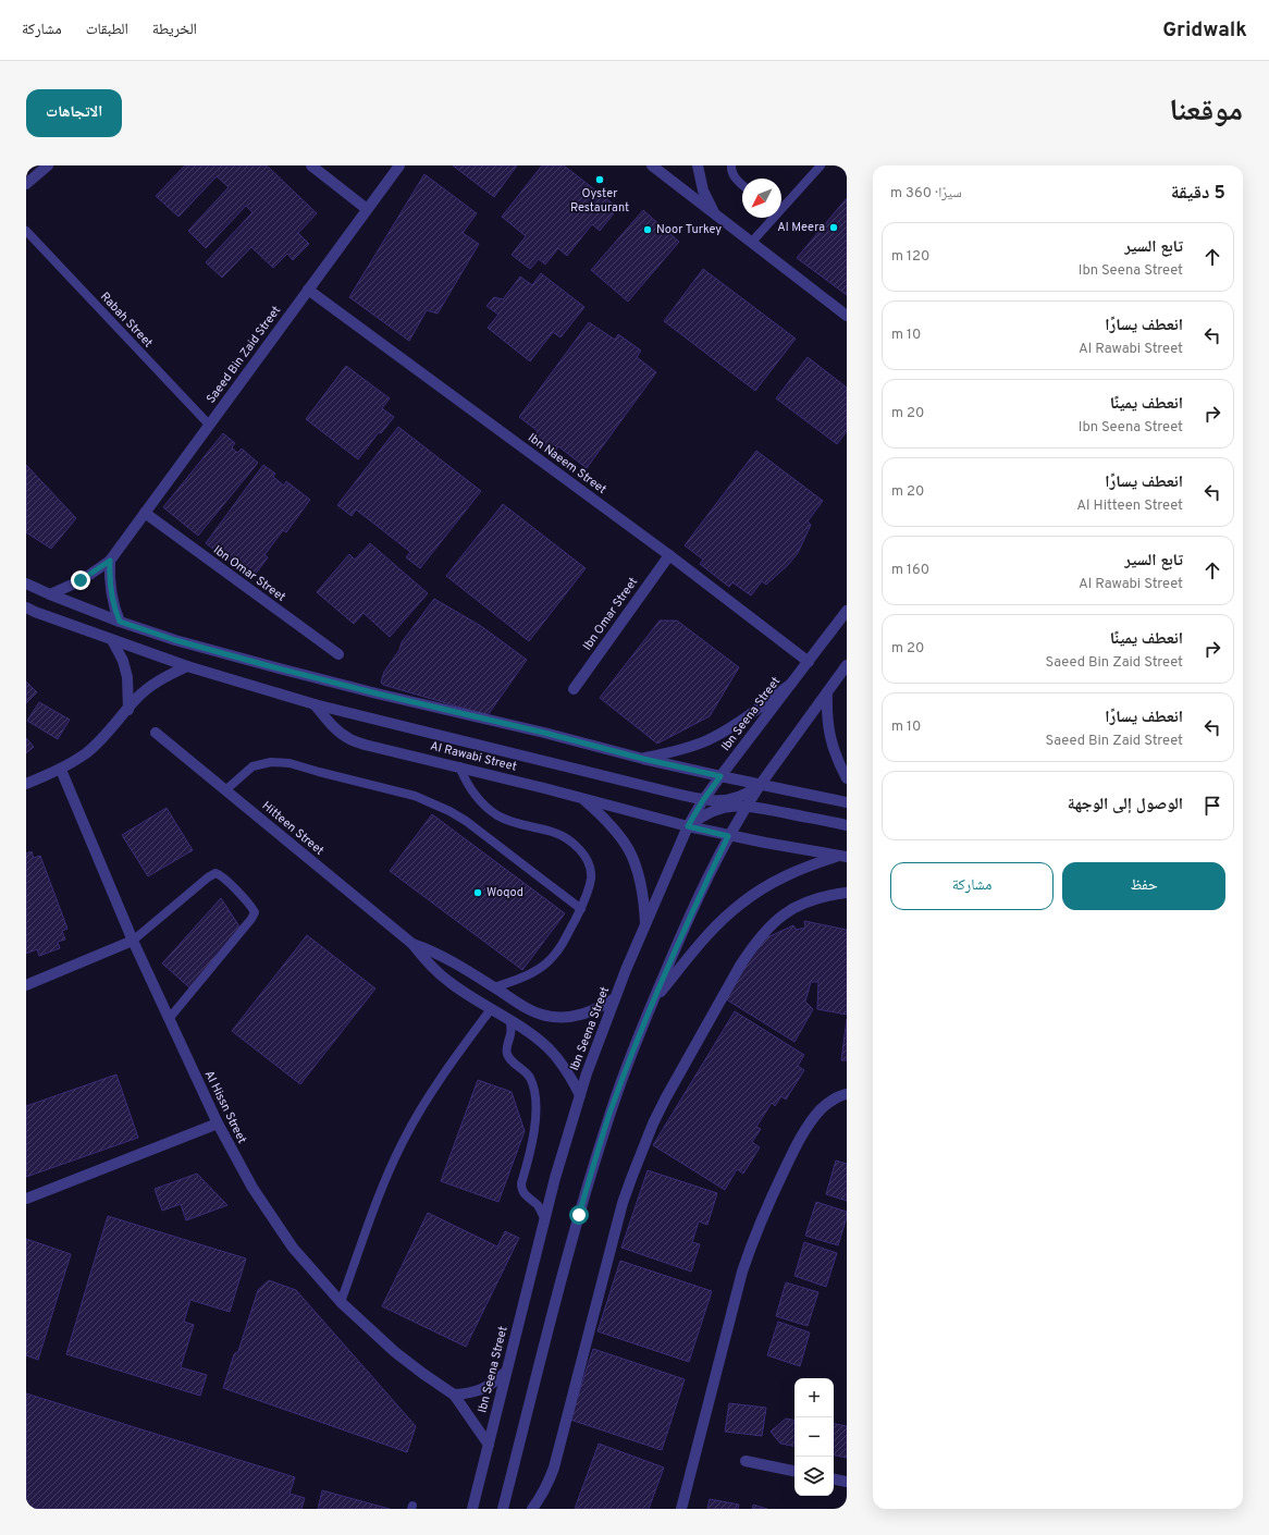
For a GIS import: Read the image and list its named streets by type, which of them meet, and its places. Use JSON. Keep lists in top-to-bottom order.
{
  "streets": {
    "street": [
      "Saeed Bin Zaid Street",
      "Ibn Naeem Street",
      "Ibn Omar Street",
      "Ibn Seena Street",
      "Al Rawabi Street",
      "Hitteen Street",
      "Al Hissn Street"
    ],
    "lane": ["Rabah Street"]
  },
  "crossings": [
    ["Rabah Street", "Saeed Bin Zaid Street"],
    ["Saeed Bin Zaid Street", "Ibn Naeem Street"],
    ["Saeed Bin Zaid Street", "Ibn Omar Street"],
    ["Ibn Naeem Street", "Ibn Omar Street"],
    ["Ibn Naeem Street", "Ibn Seena Street"],
    ["Ibn Seena Street", "Al Rawabi Street"],
    ["Ibn Seena Street", "Hitteen Street"],
    ["Ibn Seena Street", "Al Hissn Street"]
  ],
  "places": [
    "Oyster Restaurant",
    "Al Meera",
    "Noor Turkey",
    "Woqod"
  ],
  "north": "bottom left",
  "page": {
    "header": "Gridwalk",
    "nav": ["الخريطة", "الطبقات", "مشاركة"],
    "title": "موقعنا",
    "buttons": [
      "الاتجاهات",
      ["حفظ", "مشاركة"]
    ],
    "heading": ["5 دقيقة", "سيرًا · 360 m"],
    "list": [
      ["تابع السير", "Ibn Seena Street", "120 m"],
      ["انعطف يسارًا", "Al Rawabi Street", "10 m"],
      ["انعطف يمينًا", "Ibn Seena Street", "20 m"],
      ["انعطف يسارًا", "Al Hitteen Street", "20 m"],
      ["تابع السير", "Al Rawabi Street", "160 m"],
      ["انعطف يمينًا", "Saeed Bin Zaid Street", "20 m"],
      ["انعطف يسارًا", "Saeed Bin Zaid Street", "10 m"],
      "الوصول إلى الوجهة"
    ],
    "map_buttons": ["+", "−"]
  }
}
